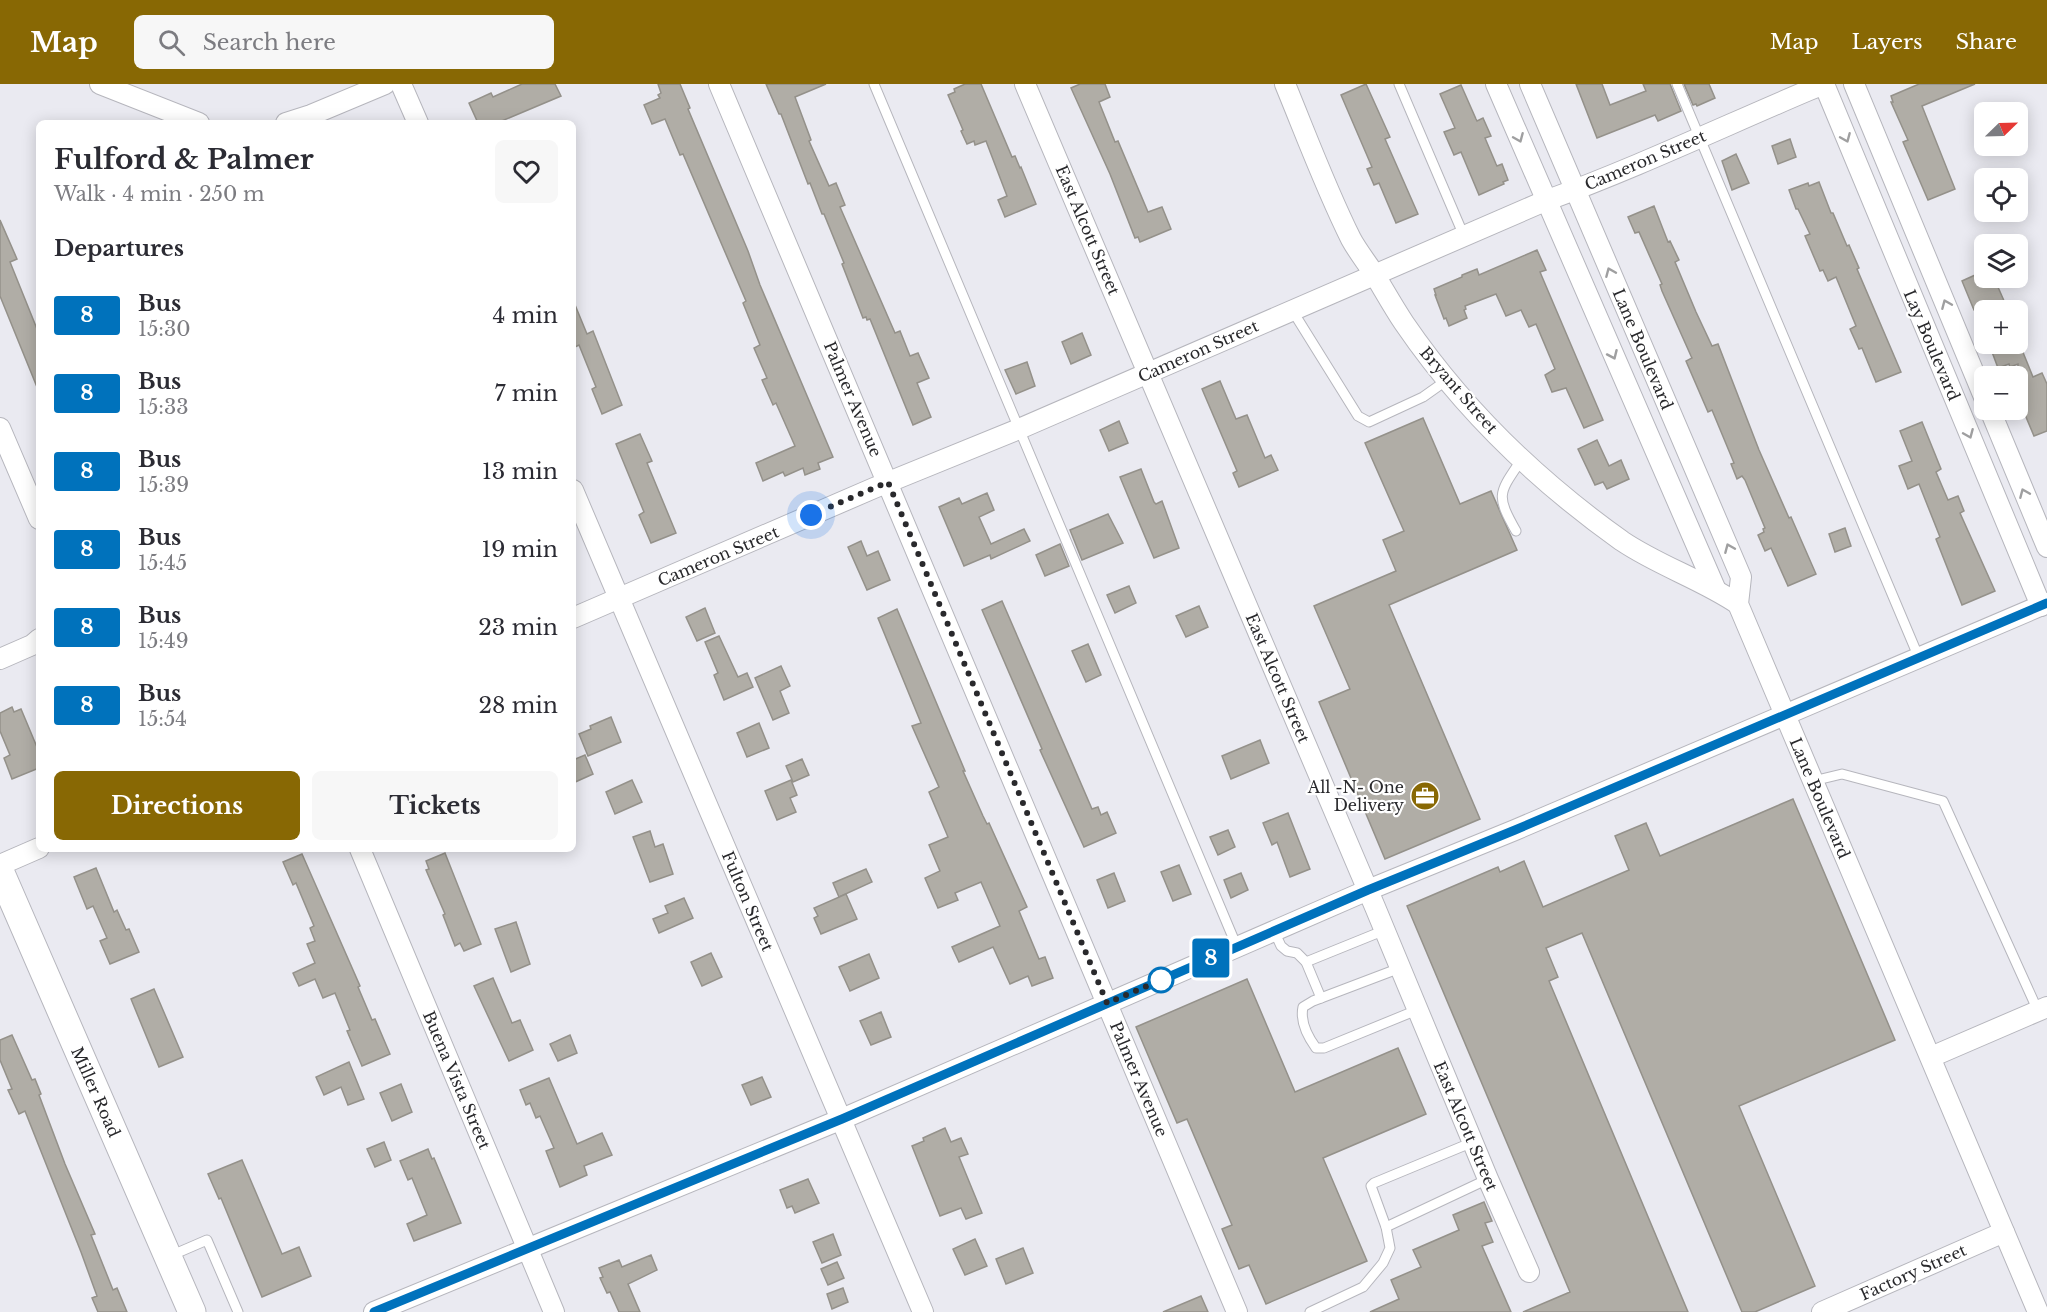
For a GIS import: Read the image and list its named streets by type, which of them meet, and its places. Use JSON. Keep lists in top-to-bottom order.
{
  "streets": {
    "street": [
      "Cameron Street",
      "East Alcott Street",
      "Lay Boulevard",
      "Lane Boulevard",
      "Bryant Street",
      "Palmer Avenue",
      "Fulton Street",
      "Buena Vista Street",
      "Miller Road",
      "Factory Street"
    ]
  },
  "crossings": [
    ["Cameron Street", "East Alcott Street"],
    ["Cameron Street", "Lay Boulevard"],
    ["Cameron Street", "Lane Boulevard"],
    ["Cameron Street", "Bryant Street"],
    ["Cameron Street", "Palmer Avenue"],
    ["Cameron Street", "Fulton Street"],
    ["Lane Boulevard", "Bryant Street"],
    ["Lane Boulevard", "Factory Street"]
  ],
  "places": {
    "office": ["All -N- One Delivery"]
  },
  "lines": ["bus line 8"],
  "north": "top right",
  "page": {
    "header": "Map",
    "search": "Search here",
    "nav": ["Map", "Layers", "Share"],
    "on_map": "8",
    "map_buttons": ["+", "−"],
    "heading": [
      ["Fulford & Palmer", "Walk · 4 min · 250 m"],
      "Departures"
    ],
    "list": [
      {
        "mark": "8",
        "name": "Bus",
        "note": "15:30",
        "value": "4 min"
      },
      {
        "mark": "8",
        "name": "Bus",
        "note": "15:33",
        "value": "7 min"
      },
      {
        "mark": "8",
        "name": "Bus",
        "note": "15:39",
        "value": "13 min"
      },
      {
        "mark": "8",
        "name": "Bus",
        "note": "15:45",
        "value": "19 min"
      },
      {
        "mark": "8",
        "name": "Bus",
        "note": "15:49",
        "value": "23 min"
      },
      {
        "mark": "8",
        "name": "Bus",
        "note": "15:54",
        "value": "28 min"
      }
    ],
    "buttons": ["Directions", "Tickets"]
  }
}
